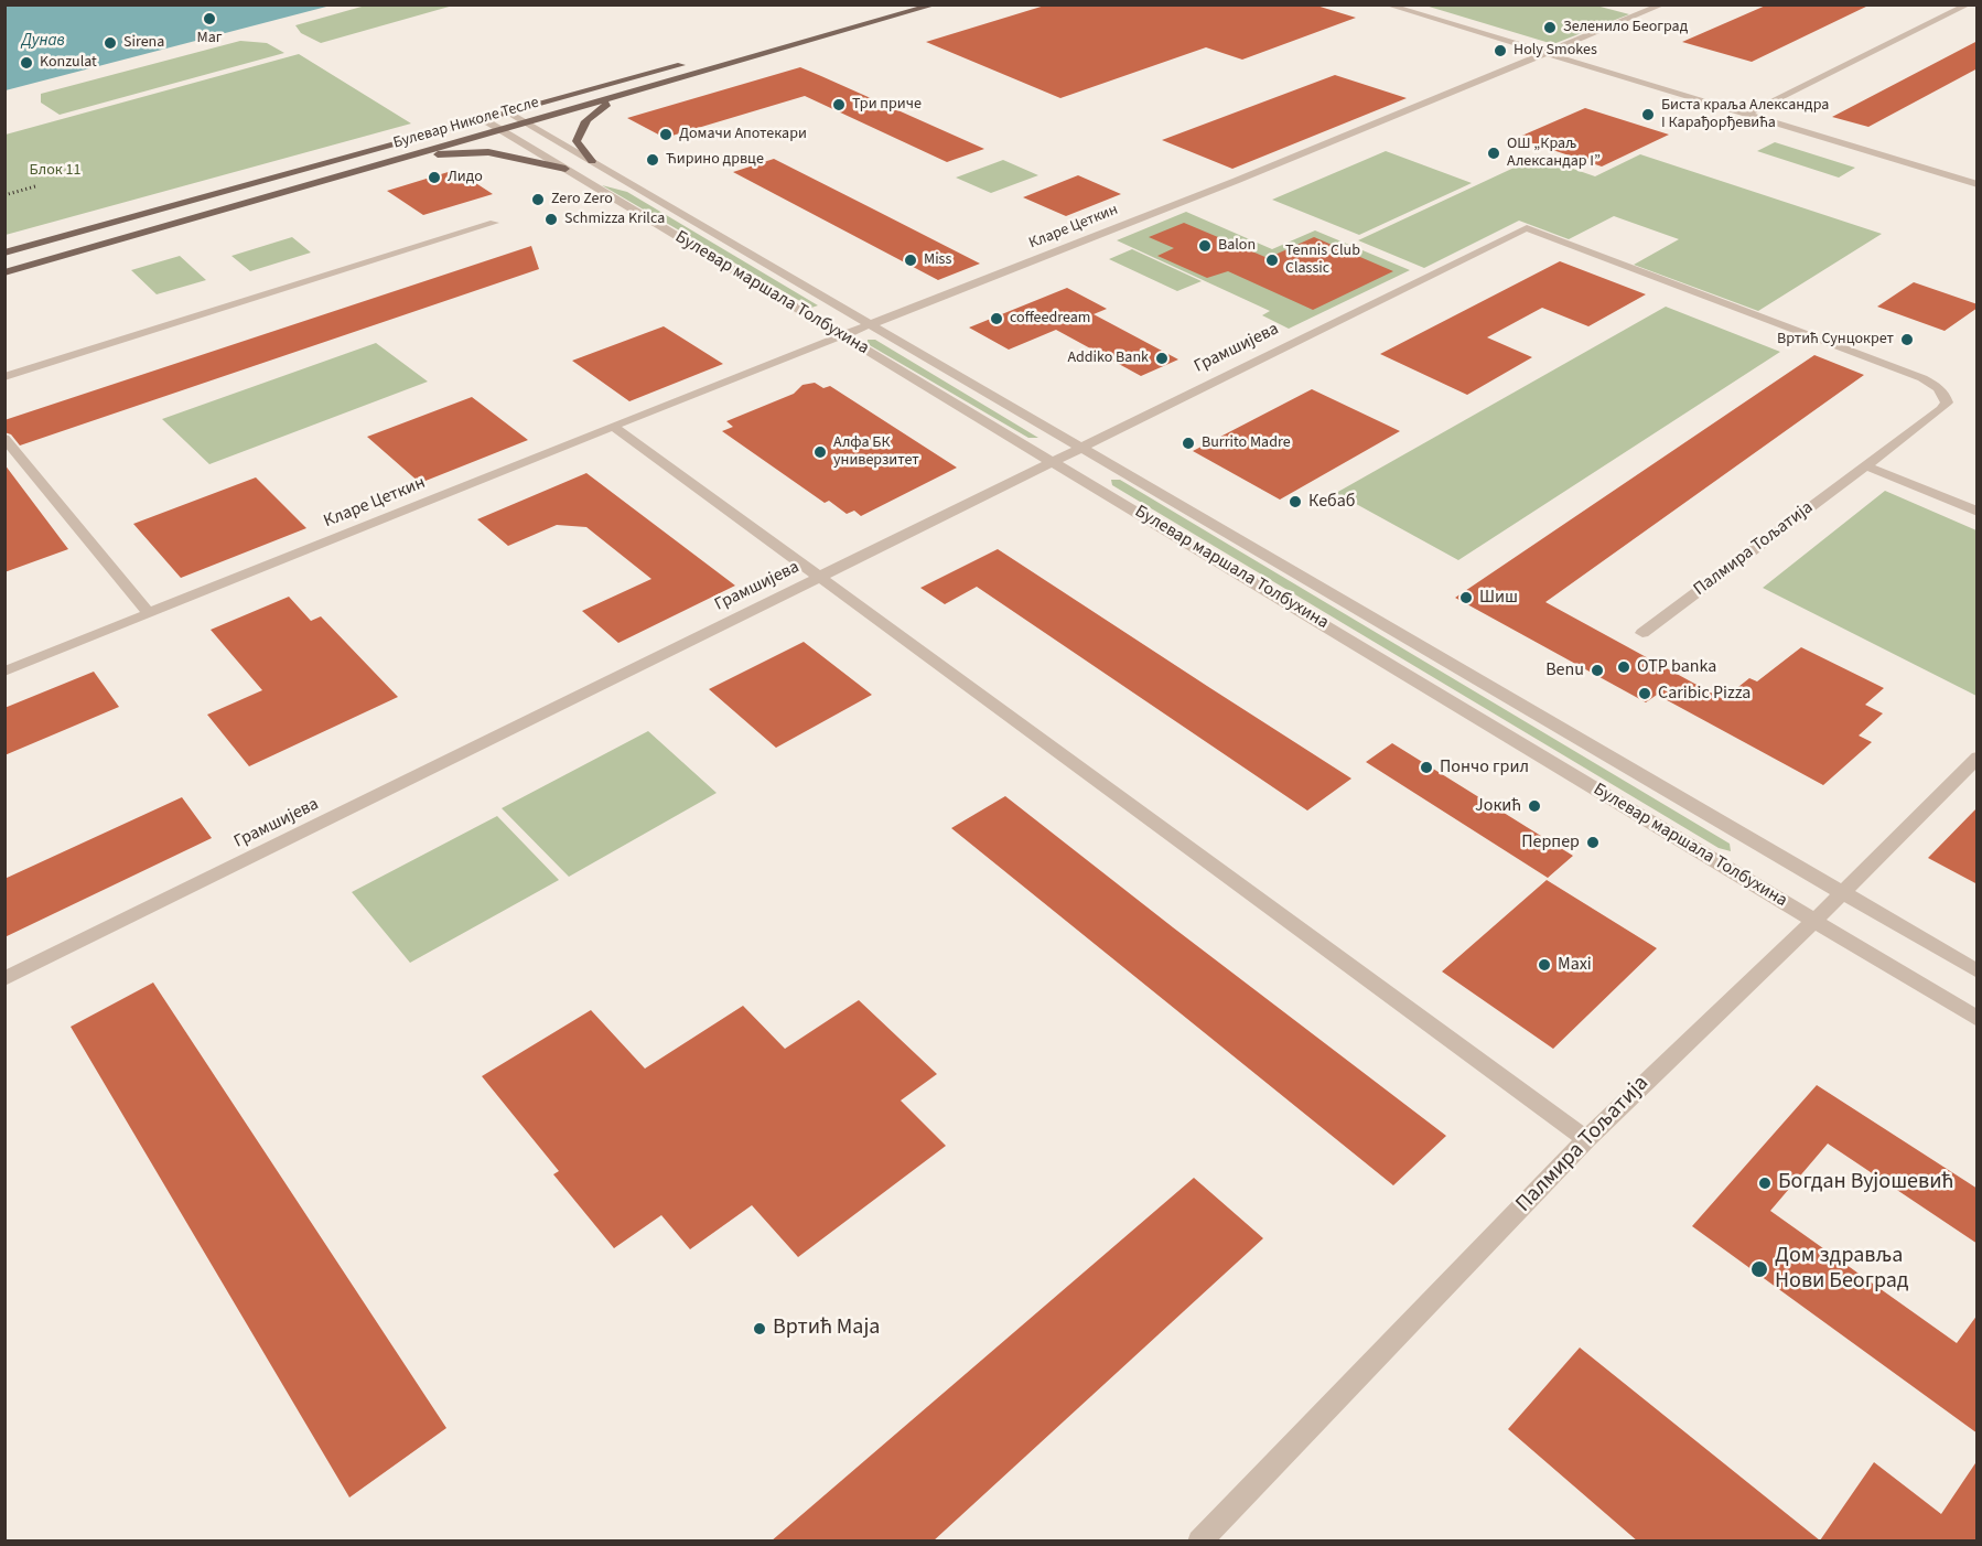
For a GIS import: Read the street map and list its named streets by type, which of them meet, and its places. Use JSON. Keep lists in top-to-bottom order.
{
  "streets": {
    "main road": ["Булевар Николе Тесле"],
    "street": [
      "Кларе Цеткин",
      "Булевар маршала Толбухина",
      "Грамшијева",
      "Палмира Тољатија"
    ]
  },
  "crossings": [
    ["Булевар Николе Тесле", "Булевар маршала Толбухина"],
    ["Кларе Цеткин", "Булевар маршала Толбухина"],
    ["Булевар маршала Толбухина", "Грамшијева"],
    ["Булевар маршала Толбухина", "Палмира Тољатија"],
    ["Грамшијева", "Палмира Тољатија"]
  ],
  "water": ["Дунав"],
  "parks": ["Блок 11"],
  "places": [
    "Маг",
    "Зеленило Београд",
    "Sirena",
    "Holy Smokes",
    "Konzulat",
    "Три приче",
    "Биста краља Александра I Карађорђевића",
    "Домачи Апотекари",
    "ОШ „Краљ Александар I”",
    "Ћирино дрвце",
    "Лидо",
    "Zero Zero",
    "Schmizza Krilca",
    "Balon",
    "Miss",
    "Tennis Club Classic",
    "coffeedream",
    "Вртић Сунцокрет",
    "Addiko Bank",
    "Burrito Madre",
    "Алфа БК универзитет",
    "Кебаб",
    "Шиш",
    "OTP banka",
    "Benu",
    "Caribic Pizza",
    "Пончо грил",
    "Јокић",
    "Перпер",
    "Maxi",
    "Богдан Вујошевић",
    "Дом здравља Нови Београд",
    "Вртић Маја"
  ]
}
